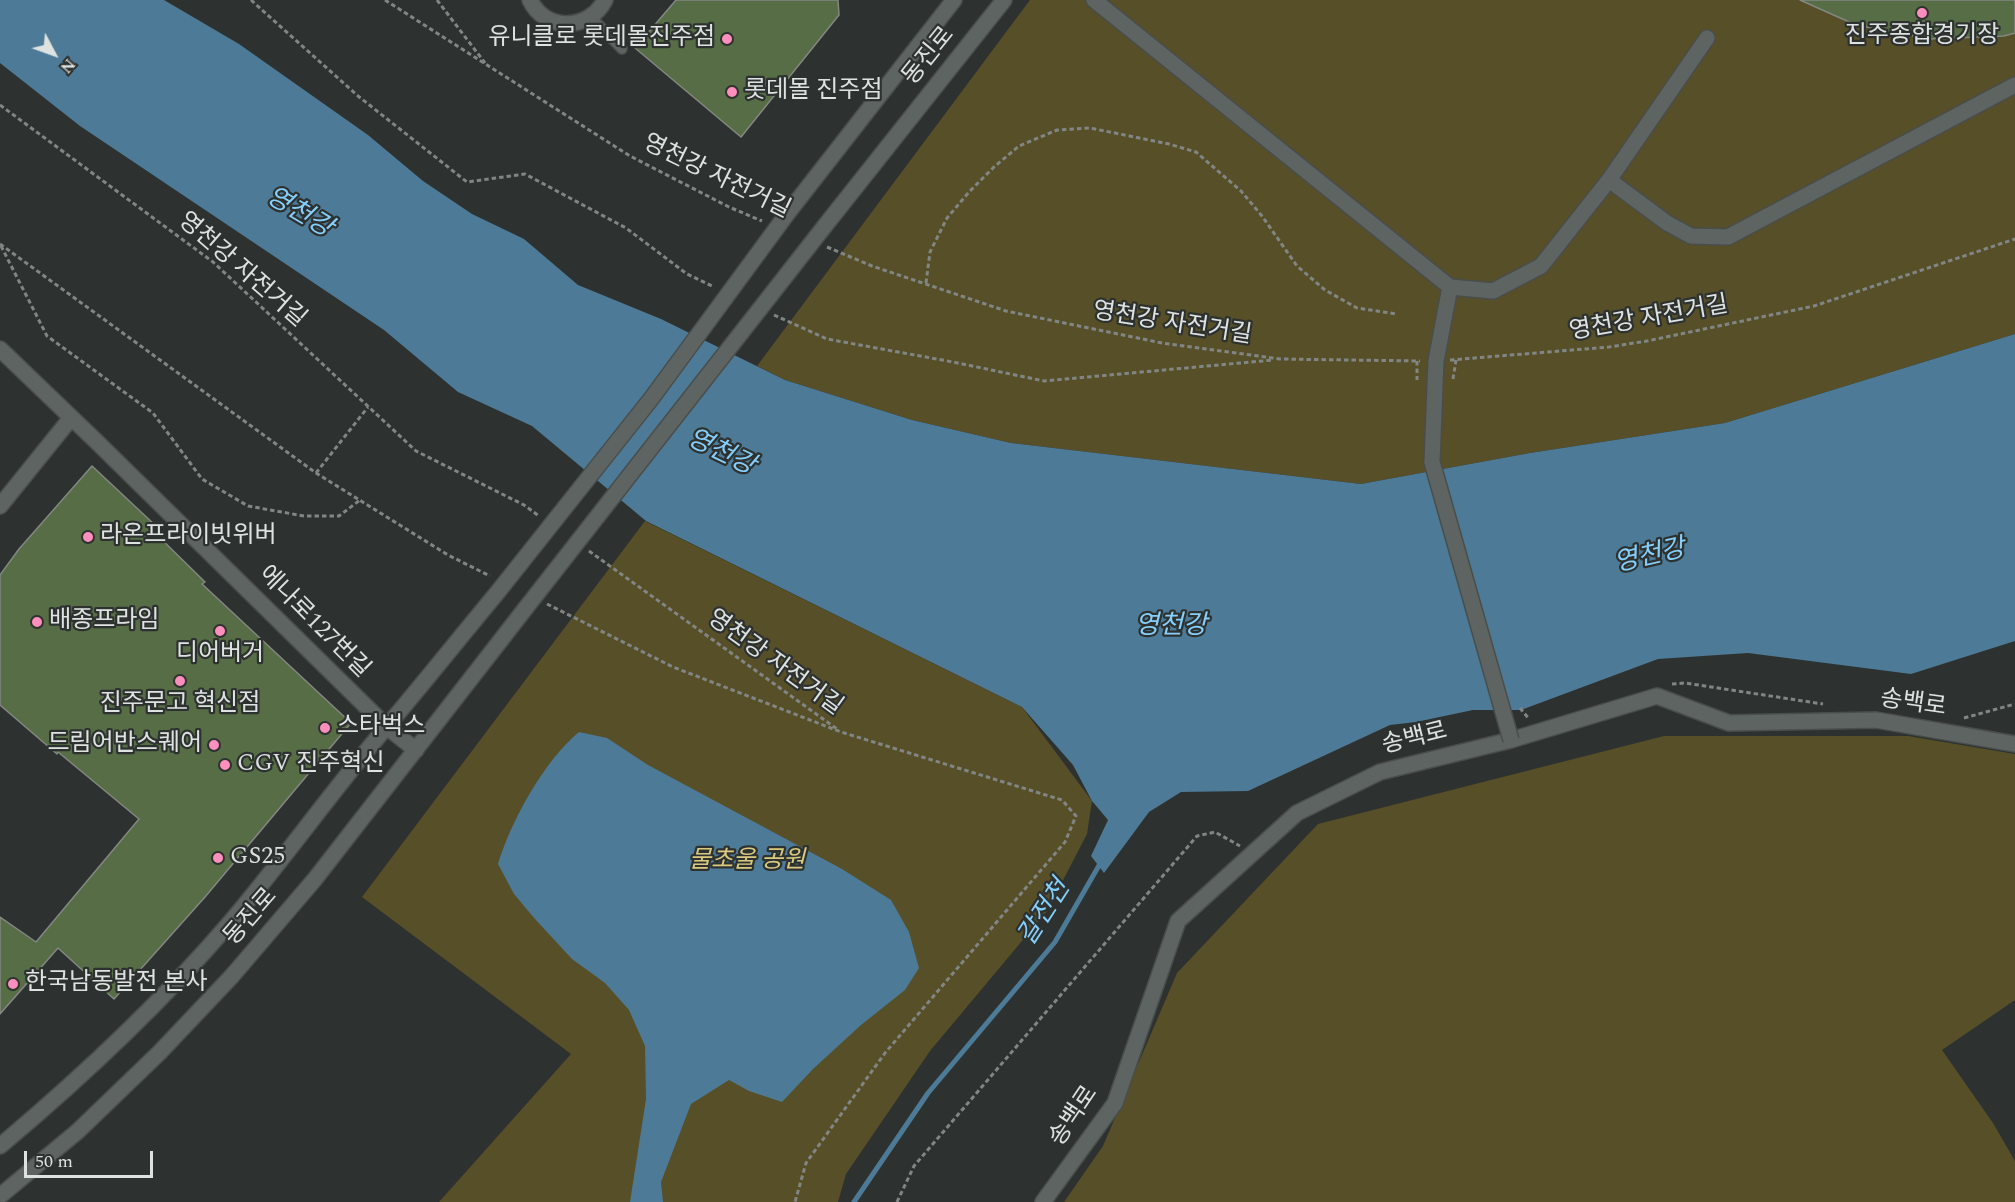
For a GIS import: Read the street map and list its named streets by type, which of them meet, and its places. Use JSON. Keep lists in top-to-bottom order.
{
  "streets": {
    "street": ["동진로", "에나로127번길", "송백로"],
    "path": ["영천강 자전거길"]
  },
  "crossings": [
    ["동진로", "에나로127번길"]
  ],
  "water": ["영천강", "갈전천"],
  "parks": ["물초울 공원"],
  "places": [
    "진주종합경기장",
    "유니클로 롯데몰진주점",
    "롯데몰 진주점",
    "라온프라이빗위버",
    "배종프라임",
    "디어버거",
    "진주문고 혁신점",
    "스타벅스",
    "드림어반스퀘어",
    "CGV 진주혁신",
    "GS25",
    "한국남동발전 본사"
  ],
  "scale_bar": "50 m",
  "north": "bottom right"
}
